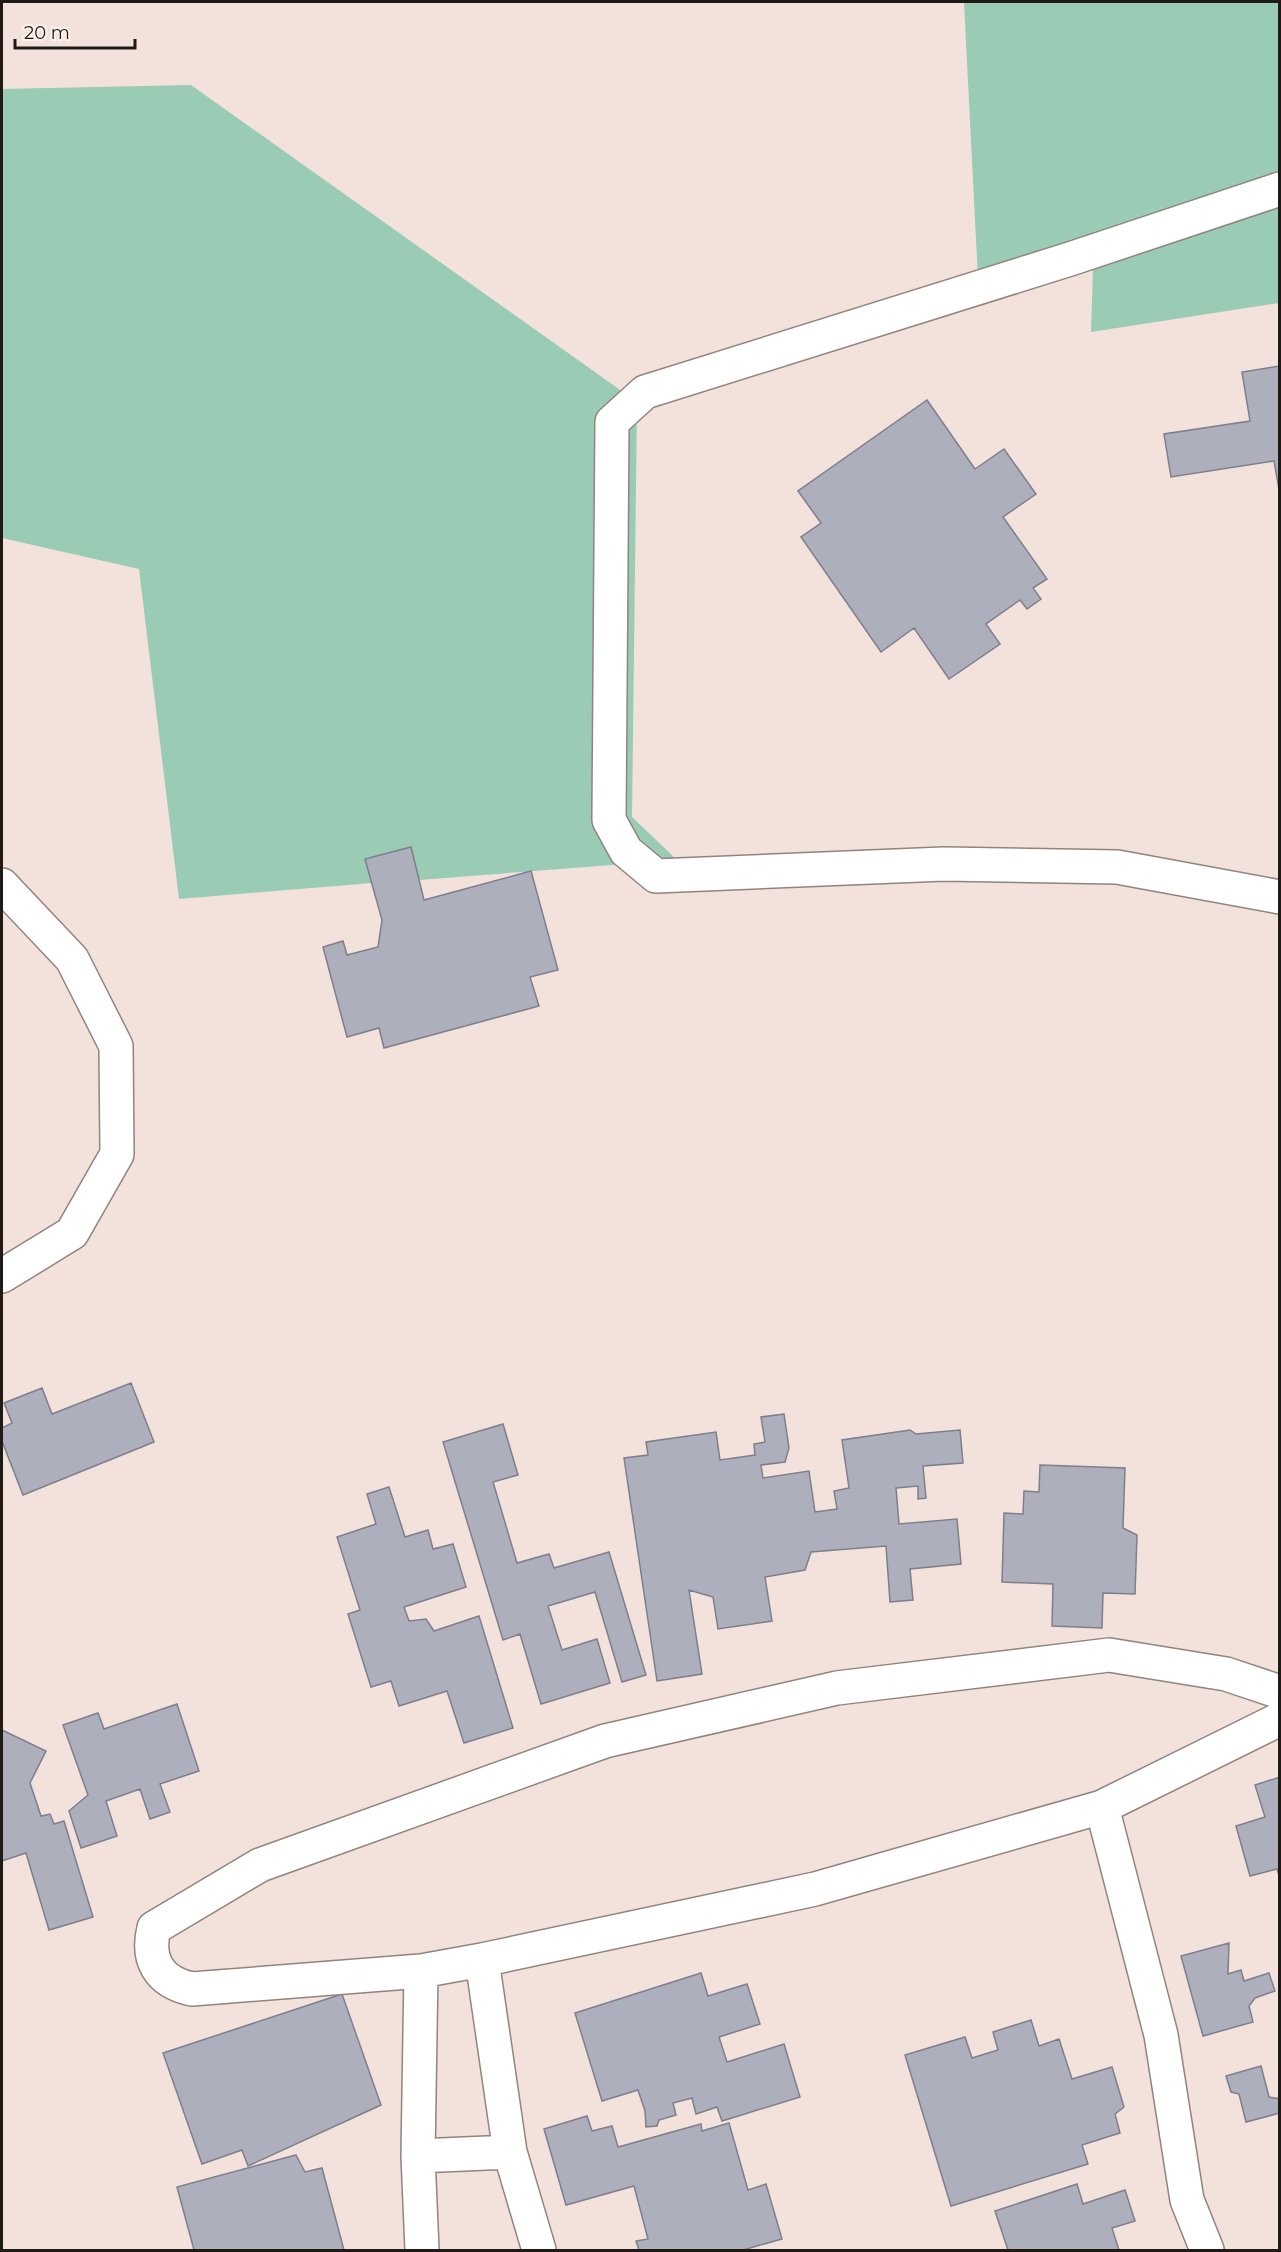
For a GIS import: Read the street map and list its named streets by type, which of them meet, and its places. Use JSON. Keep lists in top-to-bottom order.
{
  "scale_bar": "20 m"
}
